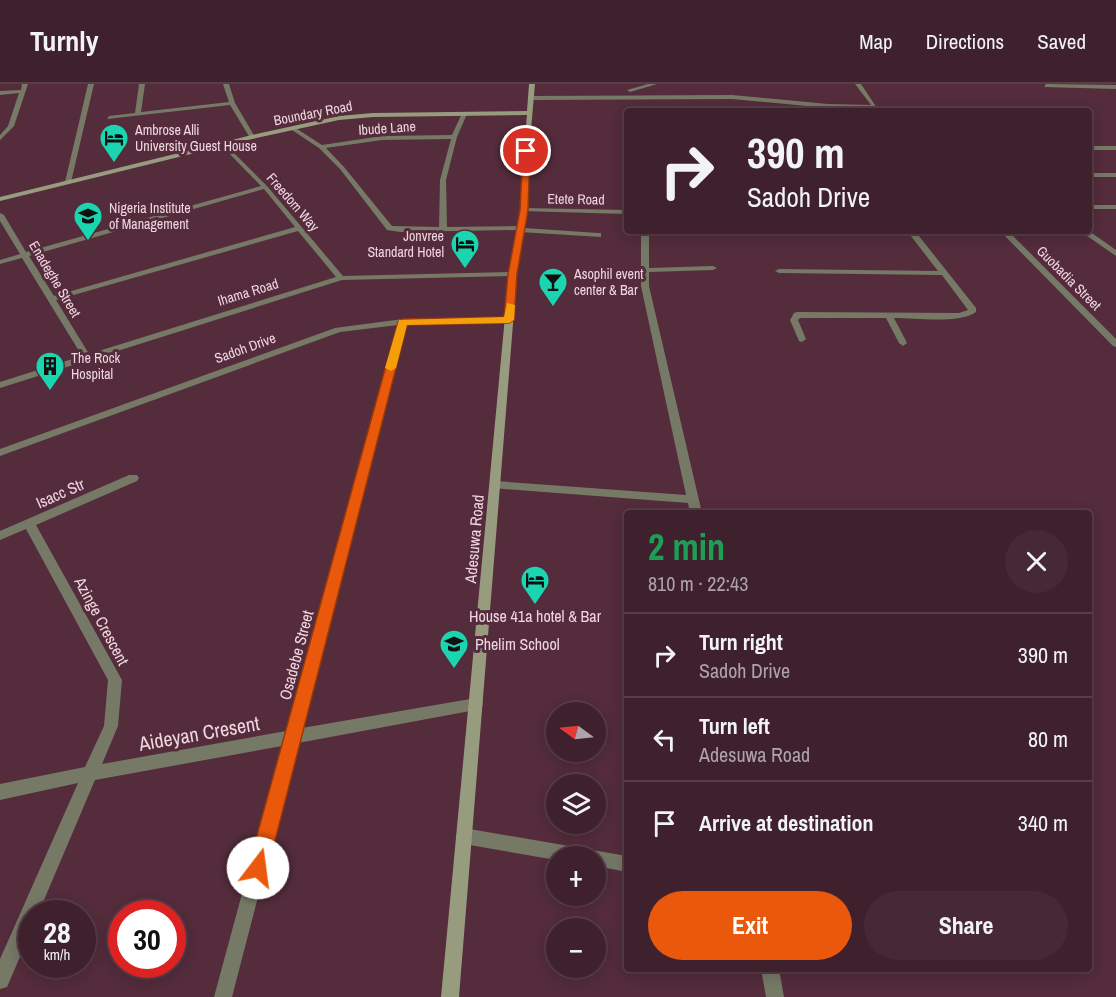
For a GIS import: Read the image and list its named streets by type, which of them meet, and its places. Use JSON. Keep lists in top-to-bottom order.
{
  "streets": {
    "street": [
      "Boundary Road",
      "Ibude Lane",
      "Etete Road",
      "Freedom Way",
      "Guobadia Street",
      "Enadeghe Street",
      "Ihama Road",
      "Sadoh Drive",
      "Isacc Str",
      "Adesuwa Road",
      "Azinge Crescent",
      "Osadebe Street",
      "Aideyan Cresent"
    ]
  },
  "crossings": [
    ["Boundary Road", "Freedom Way"],
    ["Boundary Road", "Adesuwa Road"],
    ["Etete Road", "Adesuwa Road"],
    ["Freedom Way", "Ihama Road"],
    ["Enadeghe Street", "Ihama Road"],
    ["Ihama Road", "Adesuwa Road"],
    ["Sadoh Drive", "Adesuwa Road"],
    ["Sadoh Drive", "Osadebe Street"],
    ["Isacc Str", "Azinge Crescent"],
    ["Adesuwa Road", "Aideyan Cresent"],
    ["Azinge Crescent", "Aideyan Cresent"],
    ["Osadebe Street", "Aideyan Cresent"]
  ],
  "places": {
    "hotel": ["Ambrose Alli University Guest House", "Jonvree Standard Hotel", "House 41a hotel & Bar"],
    "school or university": ["Nigeria Institute of Management", "Phelim School"],
    "bar": ["Asophil event center & Bar"],
    "building": ["The Rock Hospital"]
  },
  "north": "left",
  "page": {
    "header": "Turnly",
    "nav": ["Map", "Directions", "Saved"],
    "turn": ["390 m", "Sadoh Drive"],
    "heading": ["2 min", "810 m · 22:43"],
    "list": [
      {
        "name": "Turn right",
        "note": "Sadoh Drive",
        "value": "390 m"
      },
      {
        "name": "Turn left",
        "note": "Adesuwa Road",
        "value": "80 m"
      },
      {
        "name": "Arrive at destination",
        "value": "340 m"
      }
    ],
    "map_buttons": ["+", "−"],
    "buttons": ["Exit", "Share"],
    "speed": "28 km/h",
    "limit": "30"
  }
}
